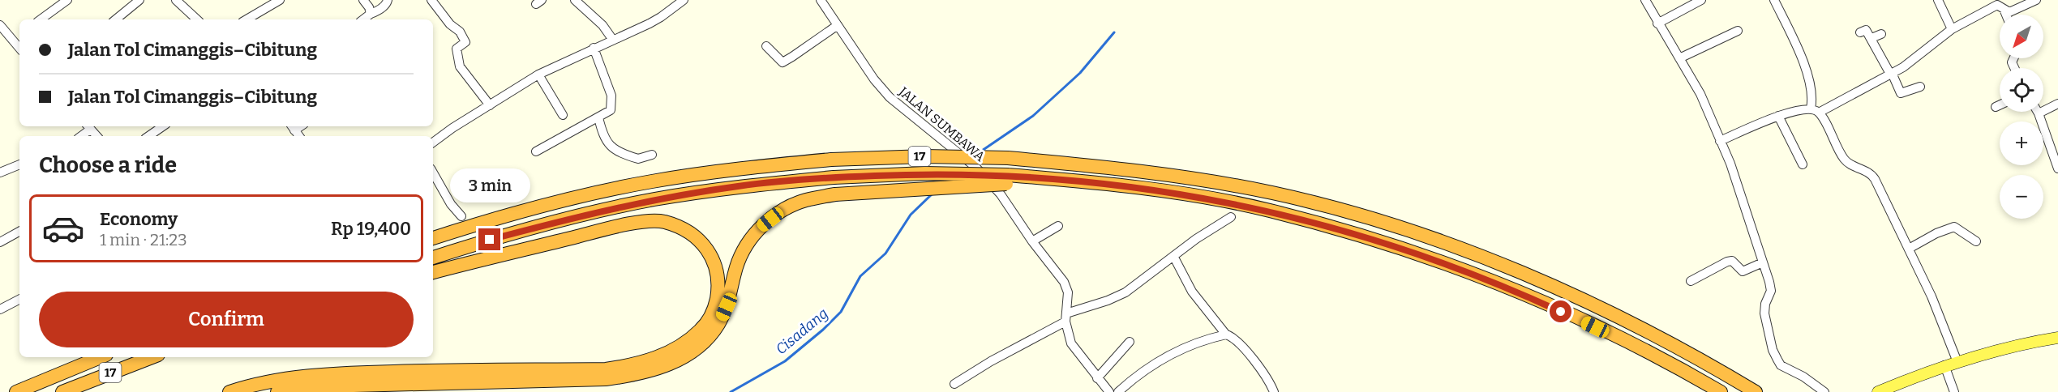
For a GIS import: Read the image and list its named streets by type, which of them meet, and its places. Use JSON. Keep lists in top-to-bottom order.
{
  "streets": {
    "highway": ["17"],
    "street": ["JALAN SUMBAWA"]
  },
  "water": ["Cisadang"],
  "north": "bottom left",
  "page": {
    "map_buttons": ["+", "−"],
    "banner": ["Jalan Tol Cimanggis–Cibitung", "Jalan Tol Cimanggis–Cibitung"],
    "heading": "Choose a ride",
    "bubble": "3 min",
    "list": [
      {
        "name": "Economy",
        "note": "1 min · 21:23",
        "value": "Rp 19,400"
      }
    ],
    "buttons": "Confirm"
  }
}
